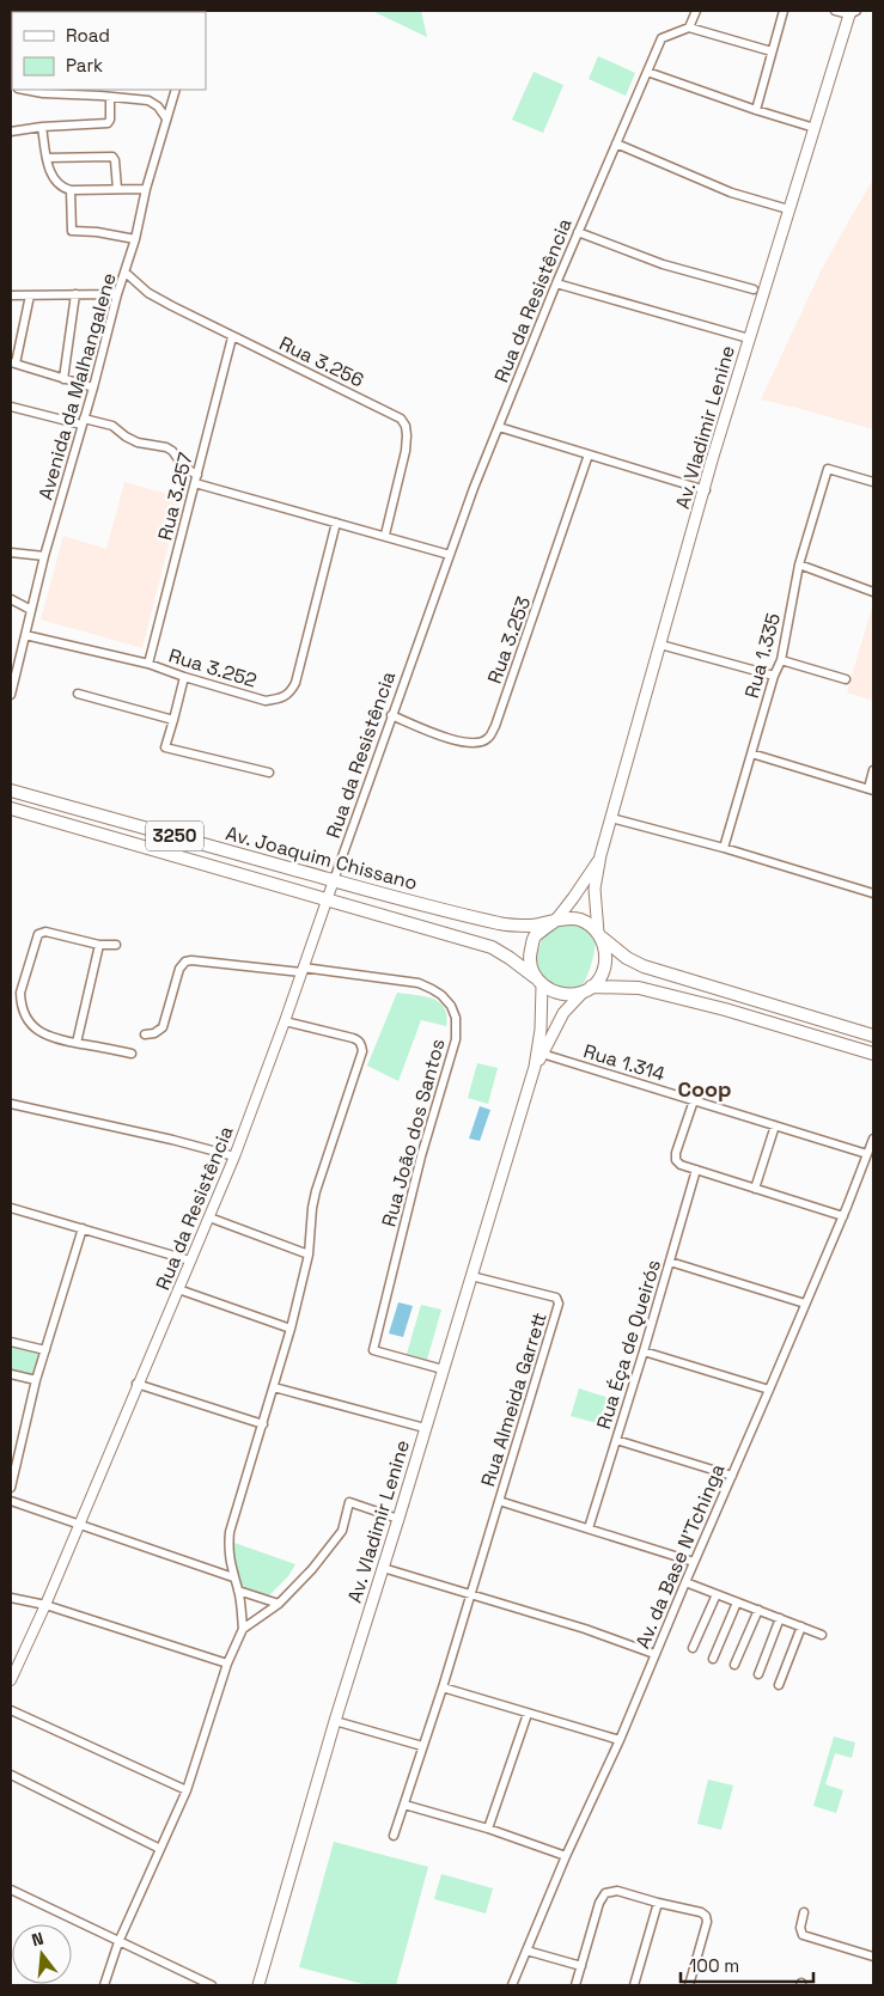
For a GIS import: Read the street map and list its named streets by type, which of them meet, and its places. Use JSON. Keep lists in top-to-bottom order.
{
  "streets": {
    "main road": ["Av. Vladimir Lenine", "3250", "Av. Joaquim Chissano"],
    "street": [
      "Rua da Resistência",
      "Rua 3.256",
      "Avenida da Malhangalene",
      "Rua 3.257",
      "Rua 3.253",
      "Rua 1.335",
      "Rua 3.252",
      "Rua 1.314",
      "Rua João dos Santos",
      "Rua Éça de Queirós",
      "Rua Almeida Garrett",
      "Av. da Base N'Tchinga"
    ]
  },
  "crossings": [
    ["Rua da Resistência", "Rua 3.253"],
    ["Rua da Resistência", "Av. Joaquim Chissano"],
    ["Rua da Resistência", "Rua João dos Santos"],
    ["Rua 3.256", "Avenida da Malhangalene"],
    ["Rua 3.256", "Rua 3.257"],
    ["Avenida da Malhangalene", "Rua 3.252"],
    ["Av. Vladimir Lenine", "Av. Joaquim Chissano"],
    ["Av. Vladimir Lenine", "Rua 1.314"],
    ["Av. Vladimir Lenine", "Rua João dos Santos"],
    ["Av. Vladimir Lenine", "Rua Almeida Garrett"],
    ["Rua 3.257", "Rua 3.252"],
    ["Rua 1.314", "Av. da Base N'Tchinga"]
  ],
  "districts": ["Coop"],
  "legend": ["Road", "Park"],
  "scale_bar": "100 m",
  "north": "top"
}
